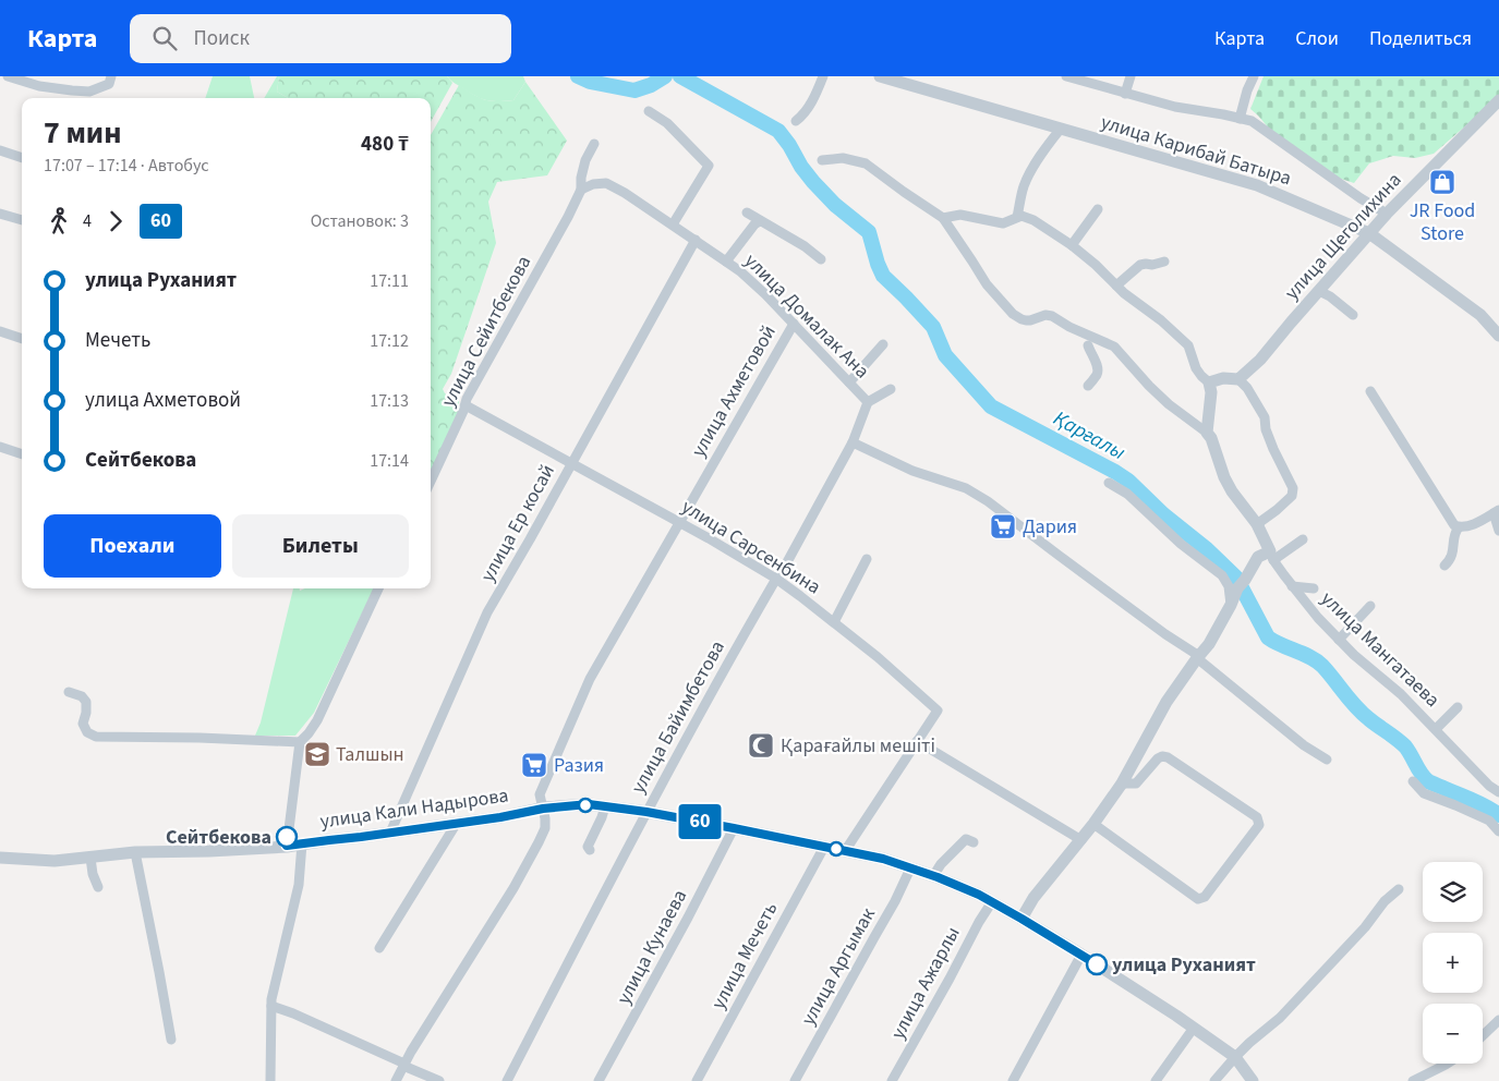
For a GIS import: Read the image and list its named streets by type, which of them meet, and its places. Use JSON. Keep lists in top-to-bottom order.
{
  "streets": {
    "street": [
      "улица Карибай Батыра",
      "улица Щеголихина",
      "улица Домалак Ана",
      "улица Сейитбекова",
      "улица Ахметовой",
      "улица Ер косай",
      "улица Сарсенбина",
      "улица Мангатаева",
      "улица Байимбетова",
      "улица Кали Надырова",
      "улица Кунаева",
      "улица Мечеть",
      "улица Аргымак",
      "улица Ажарлы"
    ]
  },
  "crossings": [
    ["улица Карибай Батыра", "улица Щеголихина"],
    ["улица Домалак Ана", "улица Сейитбекова"],
    ["улица Домалак Ана", "улица Ахметовой"],
    ["улица Домалак Ана", "улица Ер косай"],
    ["улица Домалак Ана", "улица Байимбетова"],
    ["улица Сейитбекова", "улица Сарсенбина"],
    ["улица Ахметовой", "улица Сарсенбина"],
    ["улица Ахметовой", "улица Кали Надырова"],
    ["улица Ер косай", "улица Сарсенбина"],
    ["улица Ер косай", "улица Кали Надырова"],
    ["улица Сарсенбина", "улица Байимбетова"],
    ["улица Сарсенбина", "улица Кали Надырова"],
    ["улица Байимбетова", "улица Кали Надырова"],
    ["улица Кали Надырова", "улица Кунаева"],
    ["улица Кали Надырова", "улица Мечеть"],
    ["улица Кали Надырова", "улица Аргымак"],
    ["улица Кали Надырова", "улица Ажарлы"]
  ],
  "water": ["Қарғалы"],
  "places": {
    "shop": ["JR Food Store"],
    "supermarket": ["Дария", "Разия"],
    "mosque": ["Қарағайлы мешіті"],
    "school or university": ["Талшын"],
    "other": ["Сейтбекова", "улица Руханият"]
  },
  "lines": ["bus line 60"],
  "page": {
    "header": "Карта",
    "search": "Поиск",
    "nav": ["Карта", "Слои", "Поделиться"],
    "on_map": "60",
    "heading": ["7 мин", "17:07 – 17:14 · Автобус", "480 ₸"],
    "legs": ["4", "60", "Остановок: 3"],
    "list": [
      {
        "name": "улица Руханият",
        "value": "17:11"
      },
      {
        "name": "Мечеть",
        "value": "17:12"
      },
      {
        "name": "улица Ахметовой",
        "value": "17:13"
      },
      {
        "name": "Сейтбекова",
        "value": "17:14"
      }
    ],
    "buttons": ["Поехали", "Билеты"],
    "map_buttons": ["+", "−"]
  }
}
